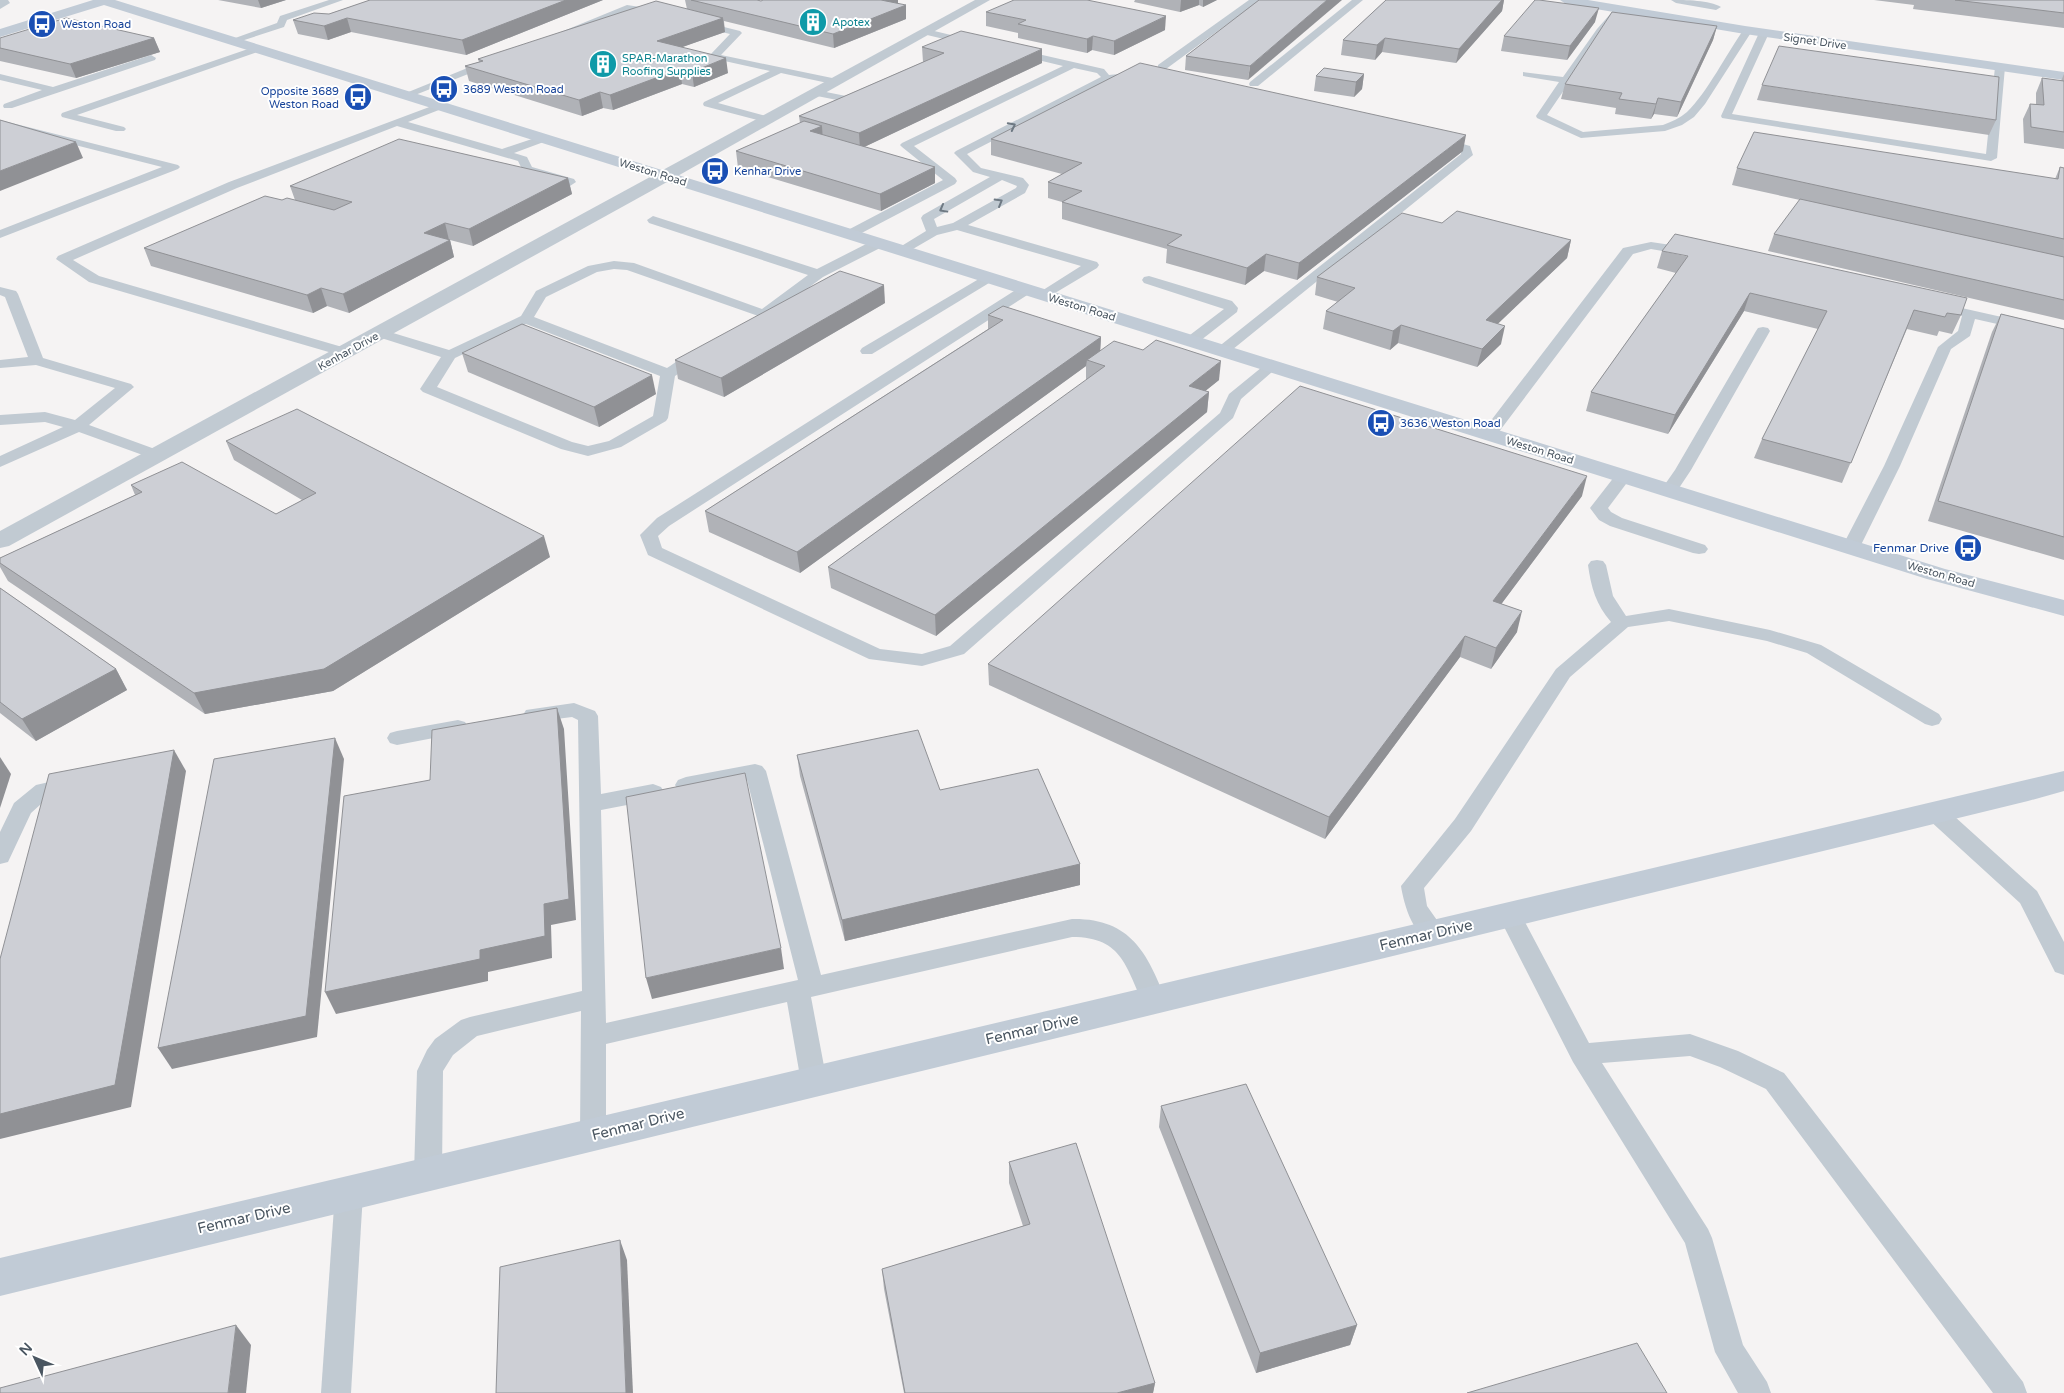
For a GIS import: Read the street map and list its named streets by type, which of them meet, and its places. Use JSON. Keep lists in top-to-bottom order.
{
  "streets": {
    "main road": ["Signet Drive", "Weston Road", "Fenmar Drive"],
    "street": ["Kenhar Drive"]
  },
  "crossings": [
    ["Weston Road", "Kenhar Drive"]
  ],
  "places": {
    "building": ["Apotex", "SPAR-Marathon Roofing Supplies"],
    "bus stop": [
      "Weston Road",
      "3689 Weston Road",
      "Opposite 3689 Weston Road",
      "Kenhar Drive",
      "3636 Weston Road",
      "Fenmar Drive"
    ]
  },
  "north": "top left"
}
